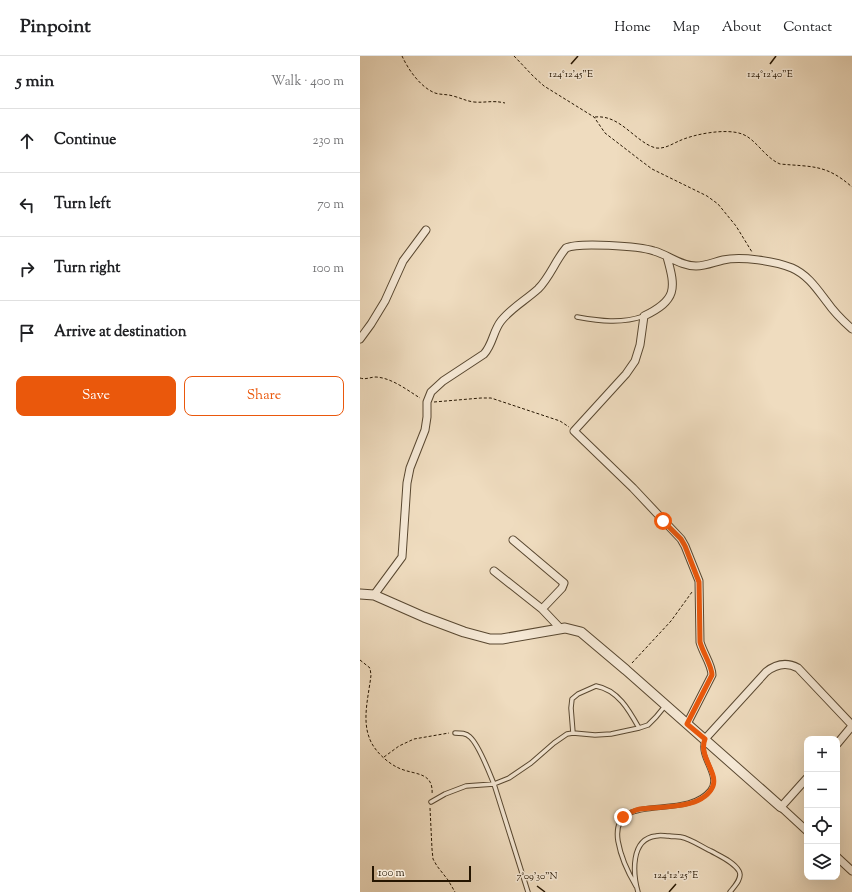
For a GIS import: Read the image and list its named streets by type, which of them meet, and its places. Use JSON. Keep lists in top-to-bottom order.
{
  "scale_bar": "100 m",
  "page": {
    "header": "Pinpoint",
    "nav": [
      "Home",
      "Map",
      "About",
      "Contact"
    ],
    "heading": ["5 min", "Walk · 400 m"],
    "list": [
      ["Continue", "230 m"],
      ["Turn left", "70 m"],
      ["Turn right", "100 m"],
      "Arrive at destination"
    ],
    "buttons": ["Save", "Share"],
    "map_buttons": ["+", "−"],
    "scale": "100 m"
  },
  "coordinates": [
    "124°12'45\"E",
    "124°12'40\"E",
    "124°12'25\"E",
    "7°09'30\"N"
  ]
}
